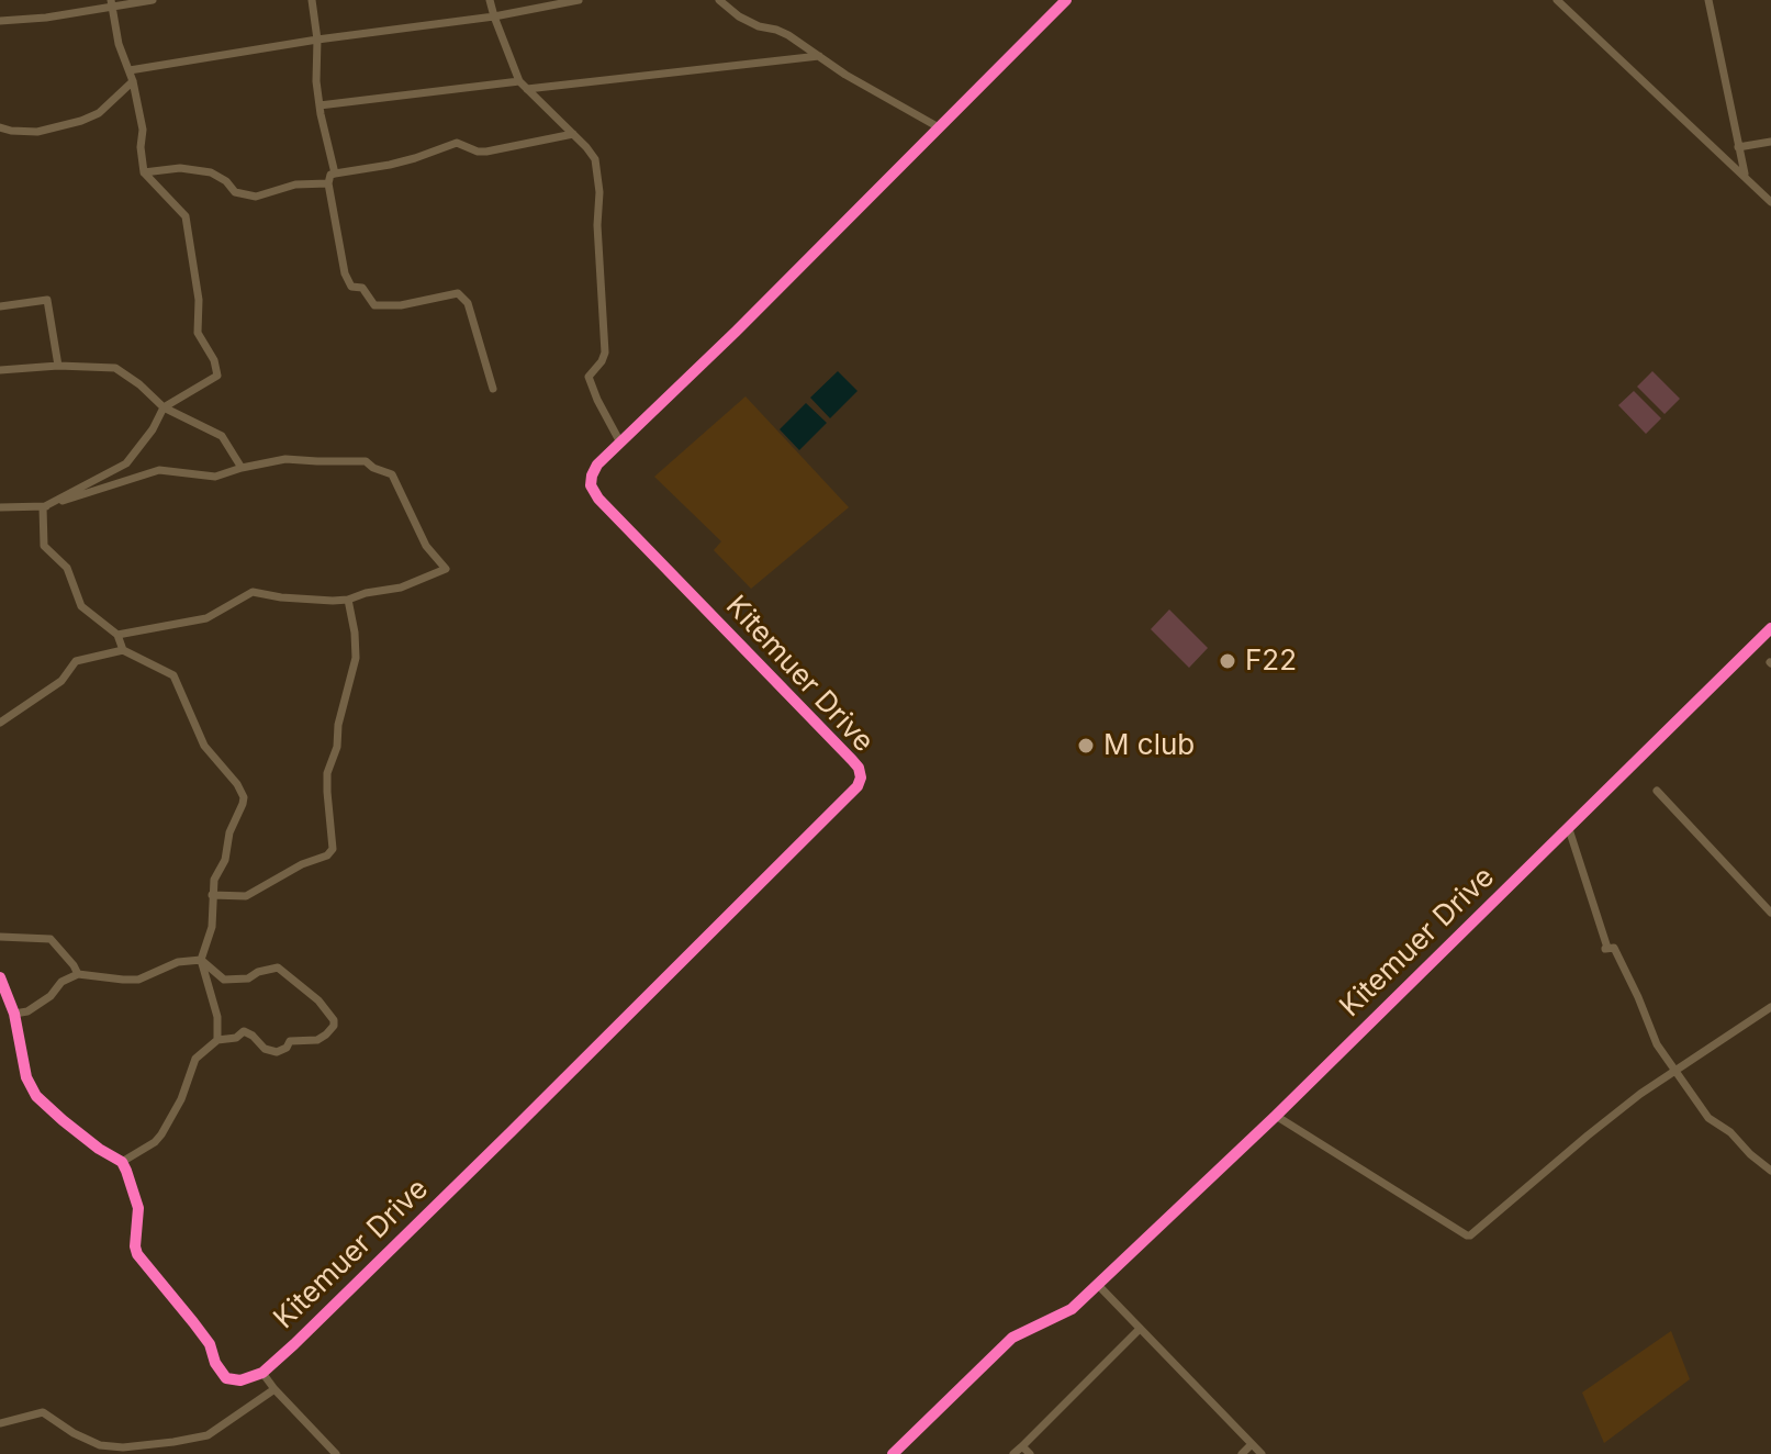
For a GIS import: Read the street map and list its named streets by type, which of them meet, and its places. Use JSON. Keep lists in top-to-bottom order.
{
  "streets": {
    "street": ["Kitemuer Drive"]
  },
  "places": ["F22", "M club"]
}
